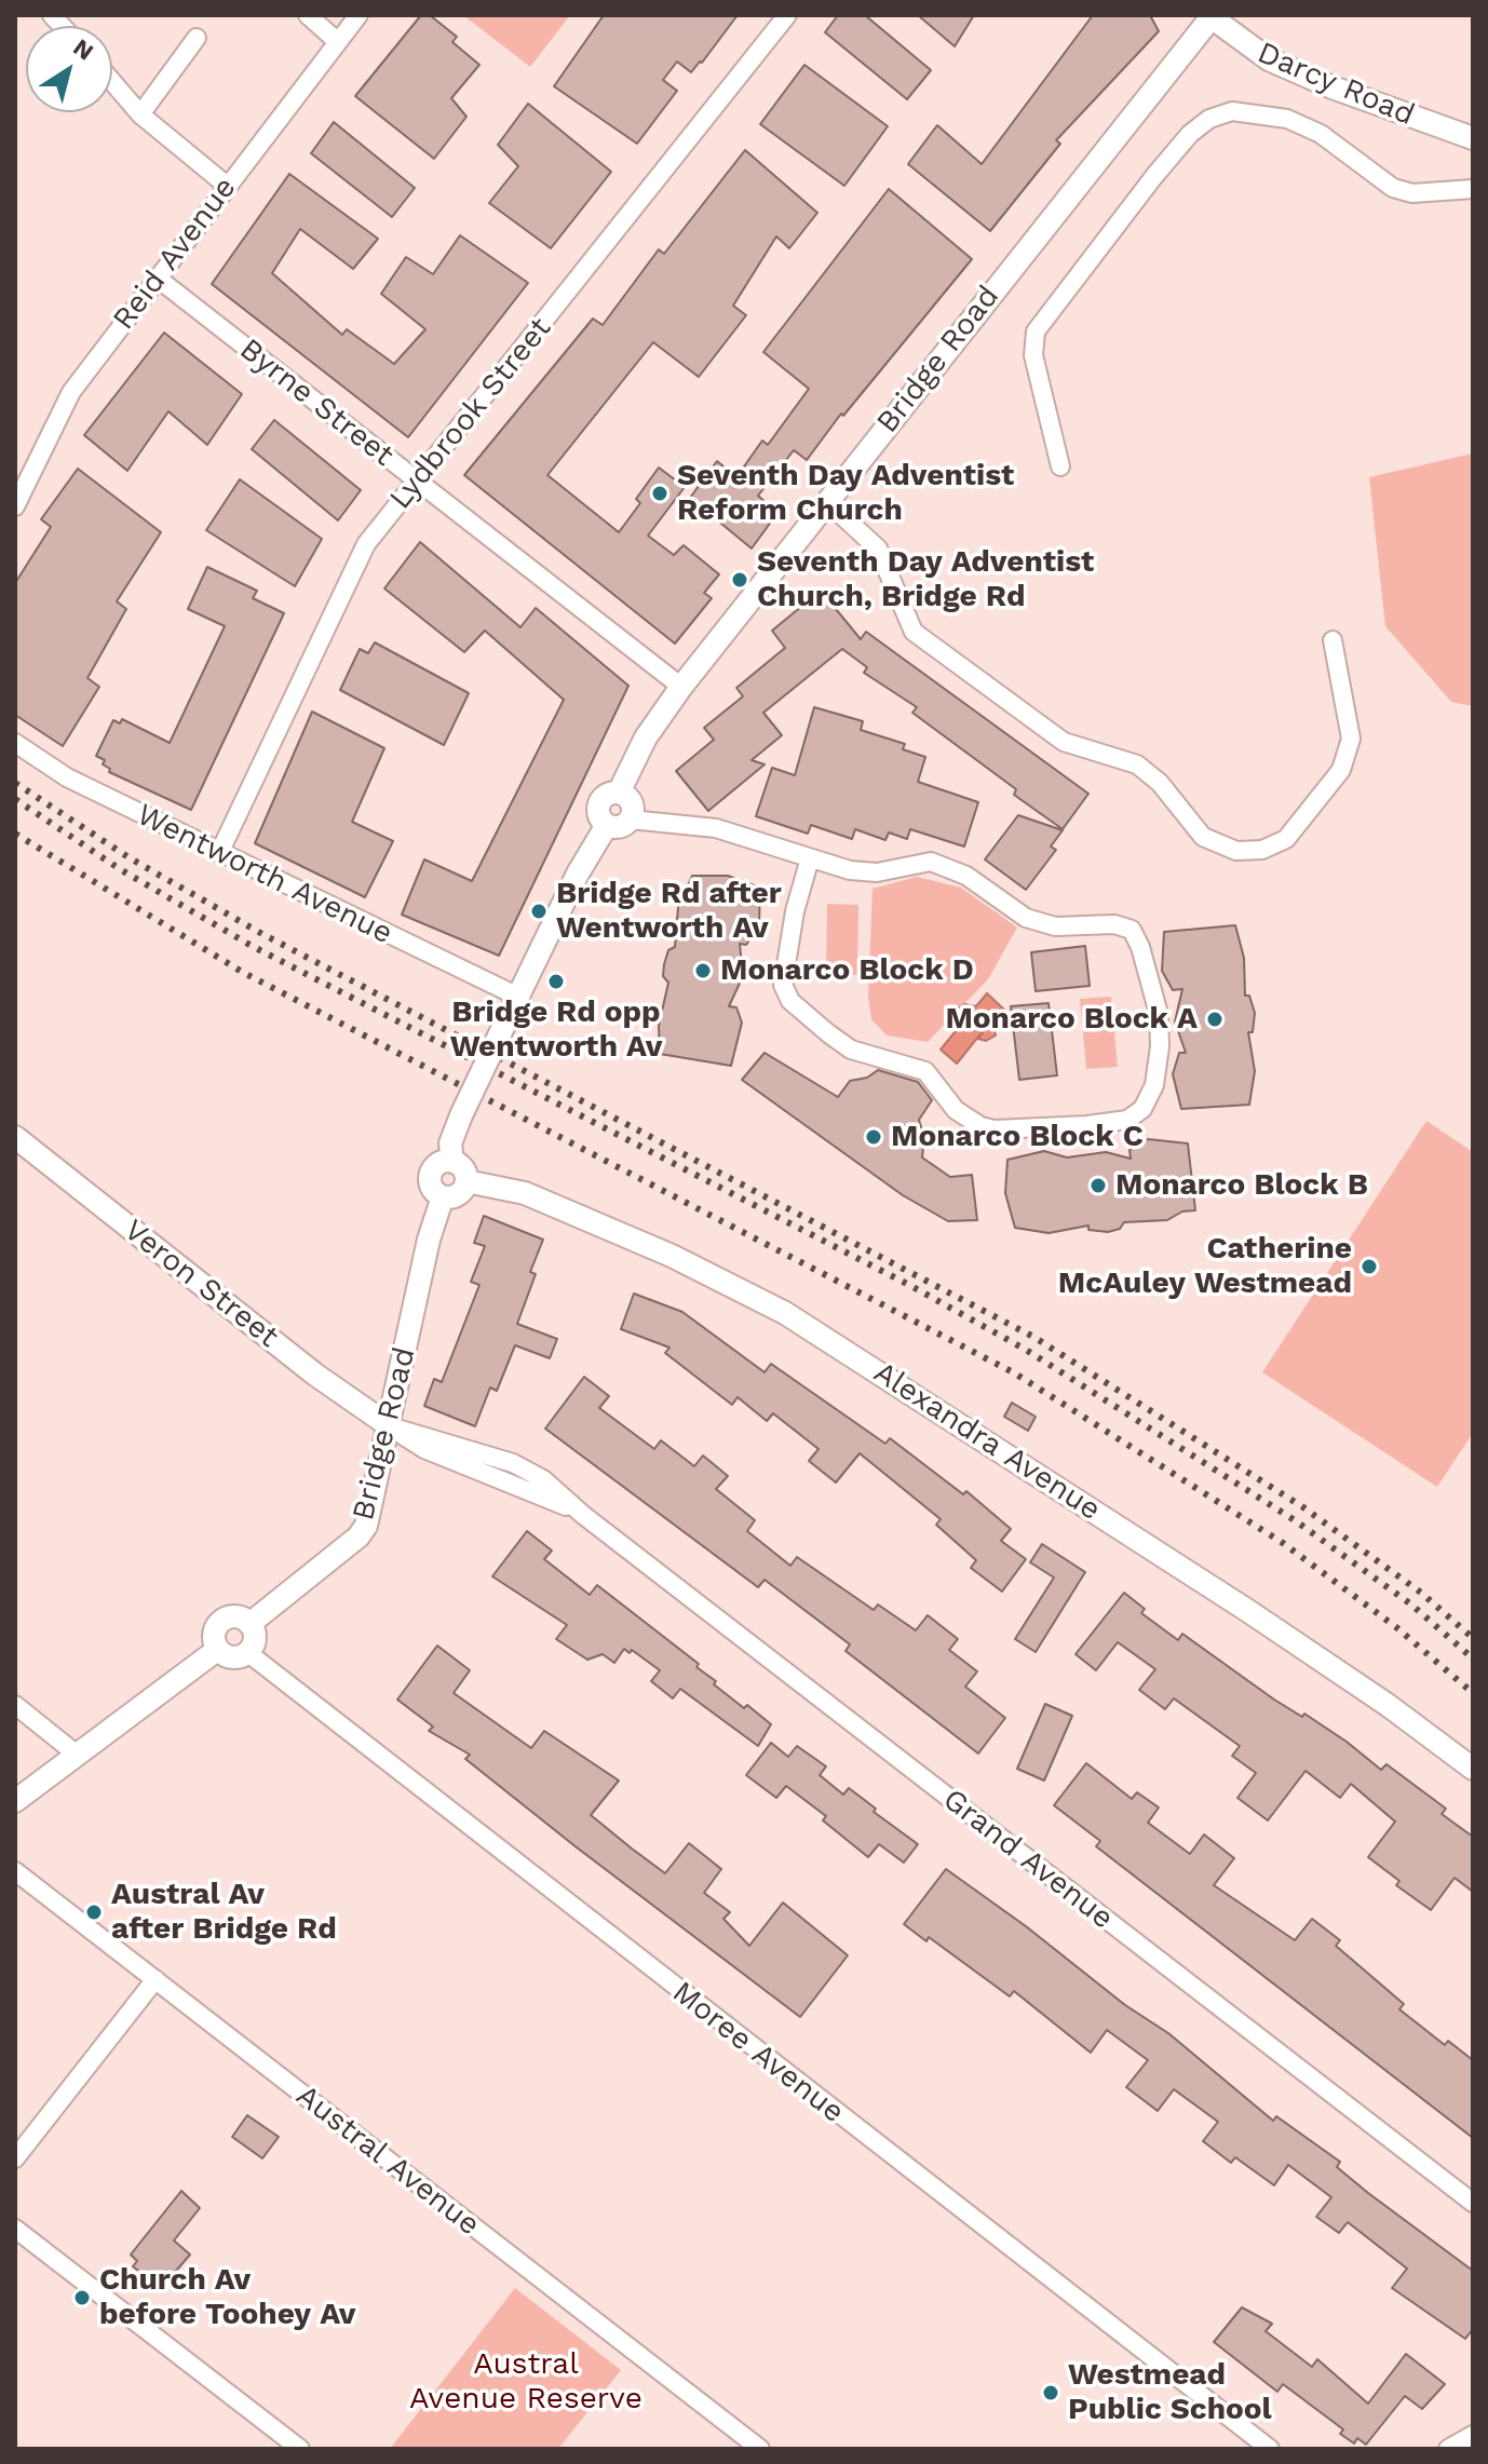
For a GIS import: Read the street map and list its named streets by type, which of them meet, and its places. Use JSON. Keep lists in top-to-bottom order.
{
  "streets": {
    "street": [
      "Darcy Road",
      "Reid Avenue",
      "Bridge Road",
      "Byrne Street",
      "Lydbrook Street",
      "Wentworth Avenue",
      "Veron Street",
      "Alexandra Avenue",
      "Grand Avenue",
      "Moree Avenue",
      "Austral Avenue"
    ]
  },
  "crossings": [
    ["Darcy Road", "Bridge Road"],
    ["Reid Avenue", "Byrne Street"],
    ["Bridge Road", "Byrne Street"],
    ["Bridge Road", "Veron Street"],
    ["Bridge Road", "Alexandra Avenue"],
    ["Bridge Road", "Grand Avenue"],
    ["Bridge Road", "Moree Avenue"],
    ["Byrne Street", "Lydbrook Street"],
    ["Lydbrook Street", "Wentworth Avenue"],
    ["Veron Street", "Grand Avenue"]
  ],
  "parks": ["Austral Avenue Reserve"],
  "places": [
    "Seventh Day Adventist Reform Church",
    "Seventh Day Adventist Church, Bridge Rd",
    "Bridge Rd after Wentworth Av",
    "Monarco Block D",
    "Bridge Rd opp Wentworth Av",
    "Monarco Block A",
    "Monarco Block C",
    "Monarco Block B",
    "Catherine McAuley Westmead",
    "Austral Av after Bridge Rd",
    "Church Av before Toohey Av",
    "Westmead Public School"
  ],
  "north": "top right"
}
